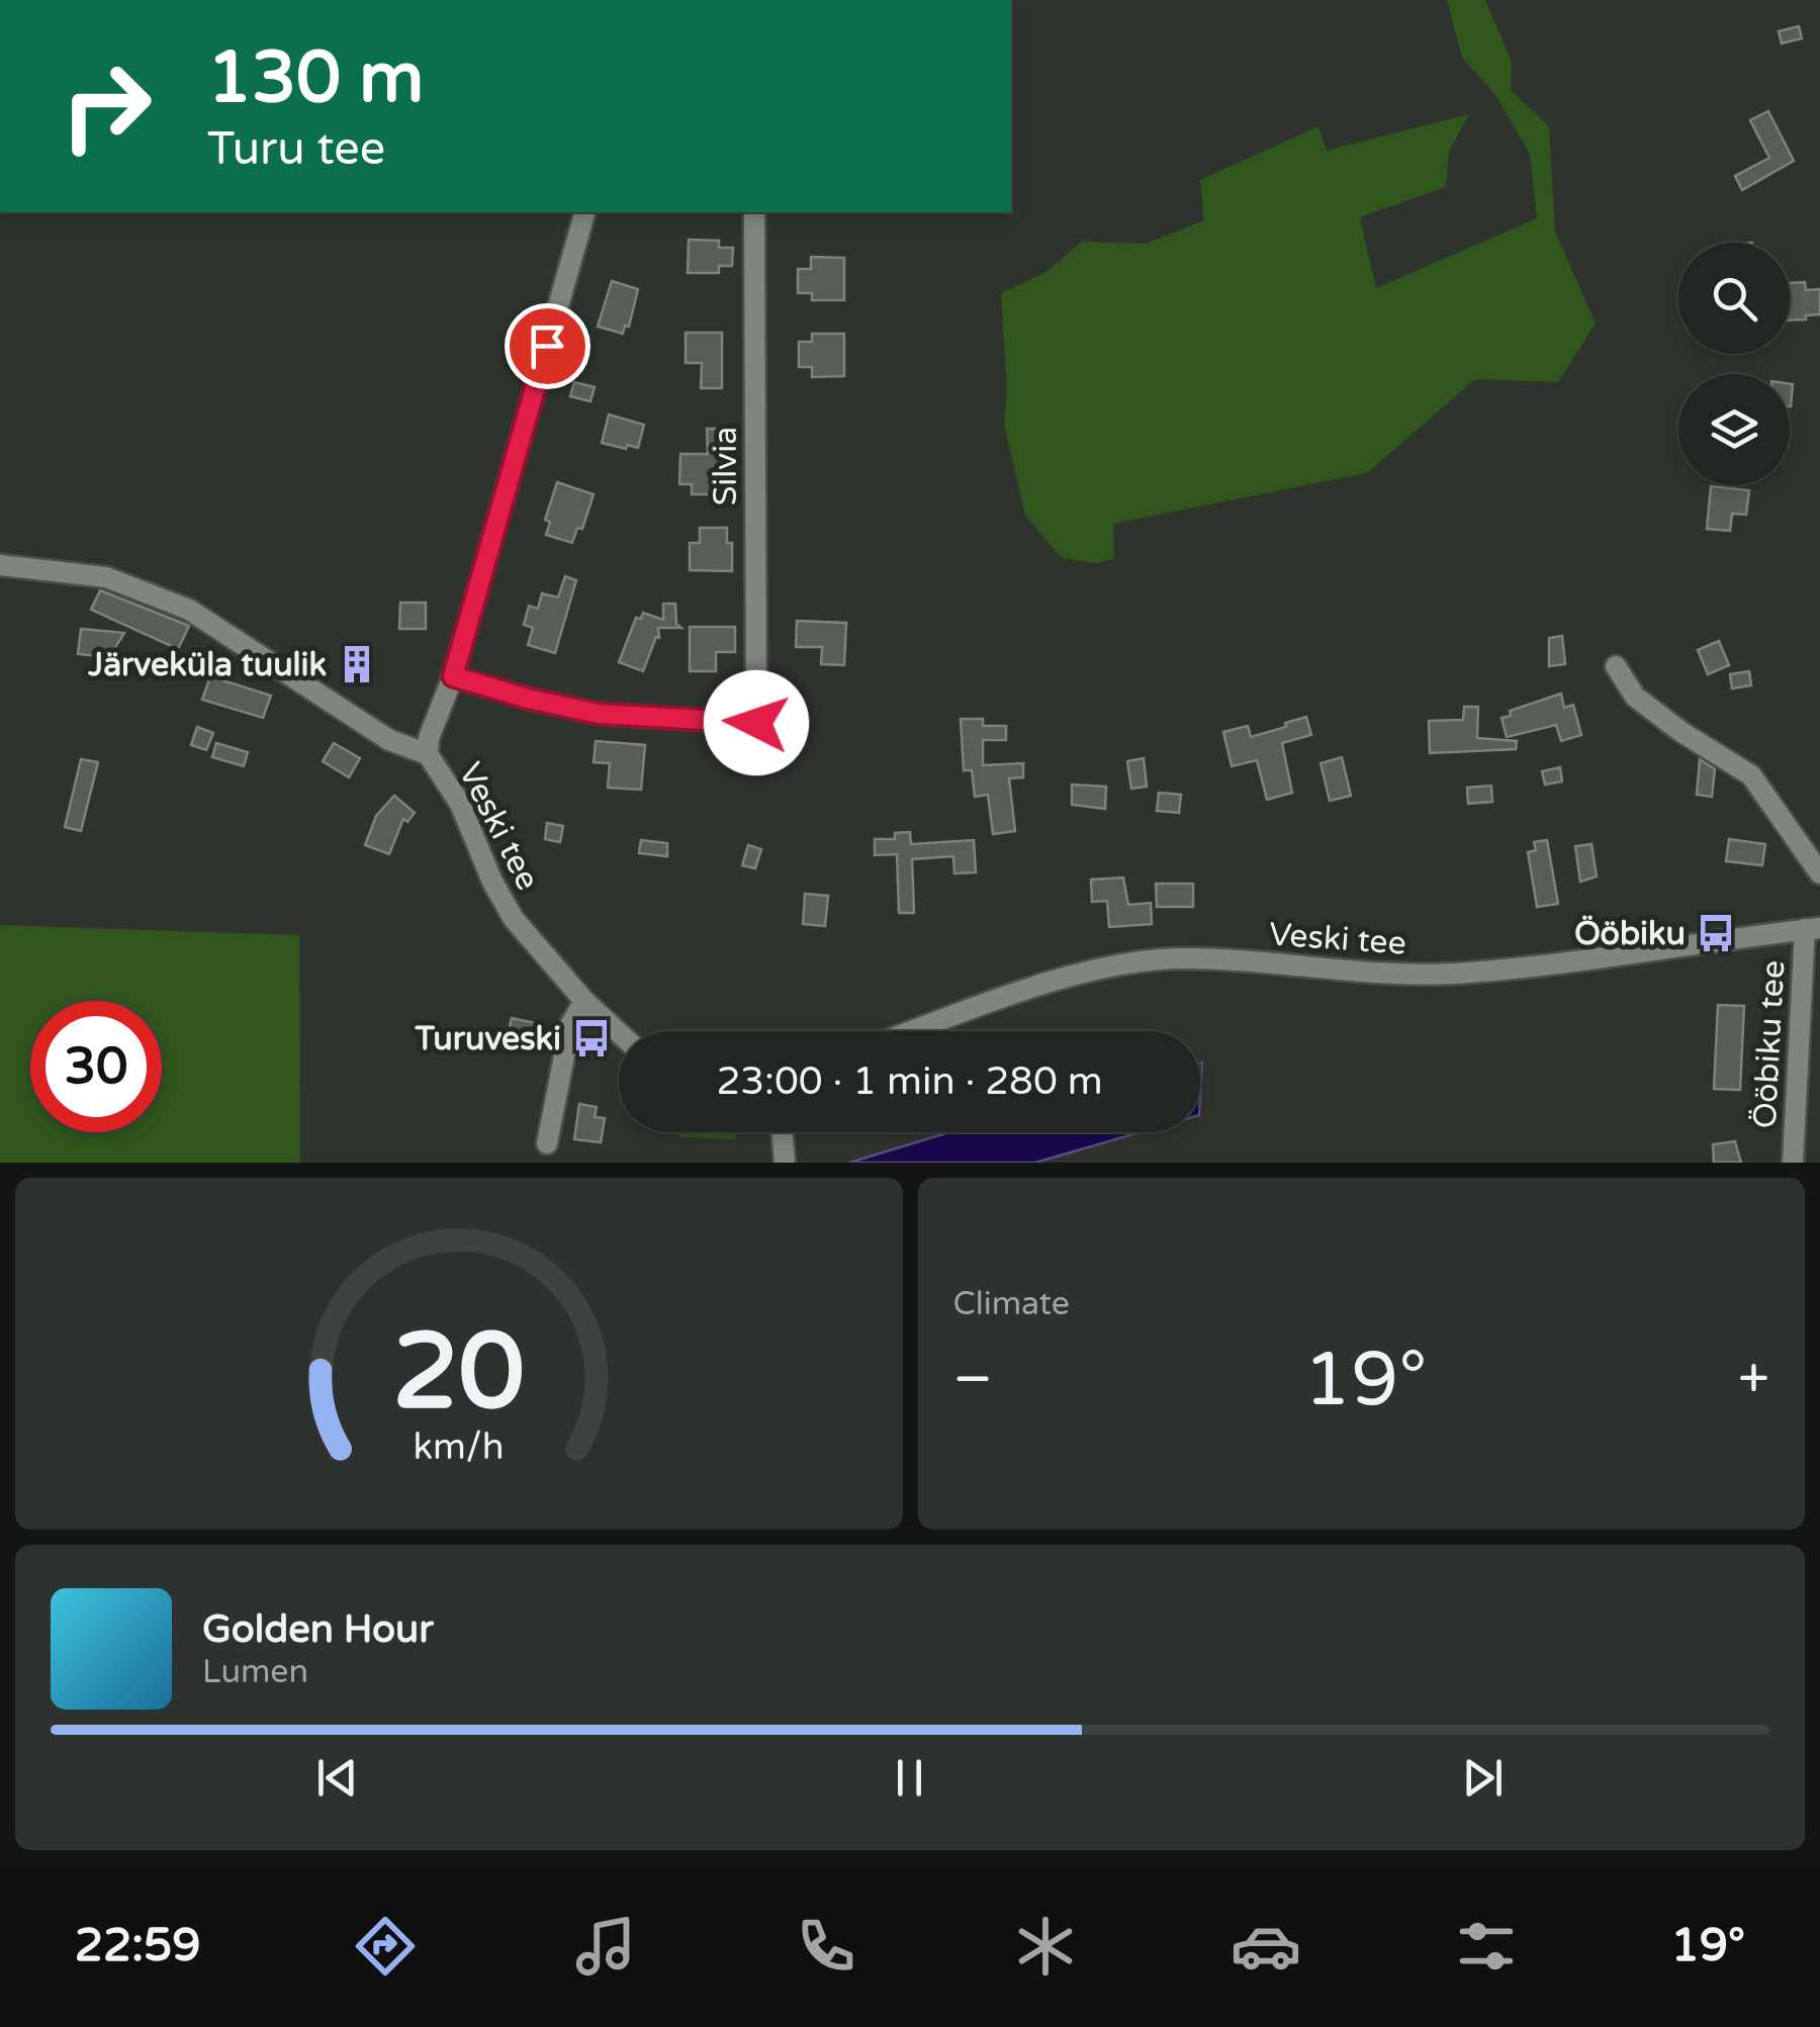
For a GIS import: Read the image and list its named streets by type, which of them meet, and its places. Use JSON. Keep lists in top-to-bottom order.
{
  "streets": {
    "street": ["Silvia", "Veski tee", "Ööbiku tee"]
  },
  "crossings": [
    ["Veski tee", "Ööbiku tee"]
  ],
  "places": {
    "building": ["Järveküla tuulik"],
    "bus stop": ["Ööbiku", "Turuveski"]
  },
  "page": {
    "turn": ["130 m", "Turu tee"],
    "limit": "30",
    "trip": "23:00 · 1 min · 280 m",
    "tile": "Climate",
    "heat": ["−", "19°", "+"],
    "song": ["Golden Hour", "Lumen"],
    "tabs": ["22:59", "19°"],
    "gauge": ["20", "km/h"]
  }
}
